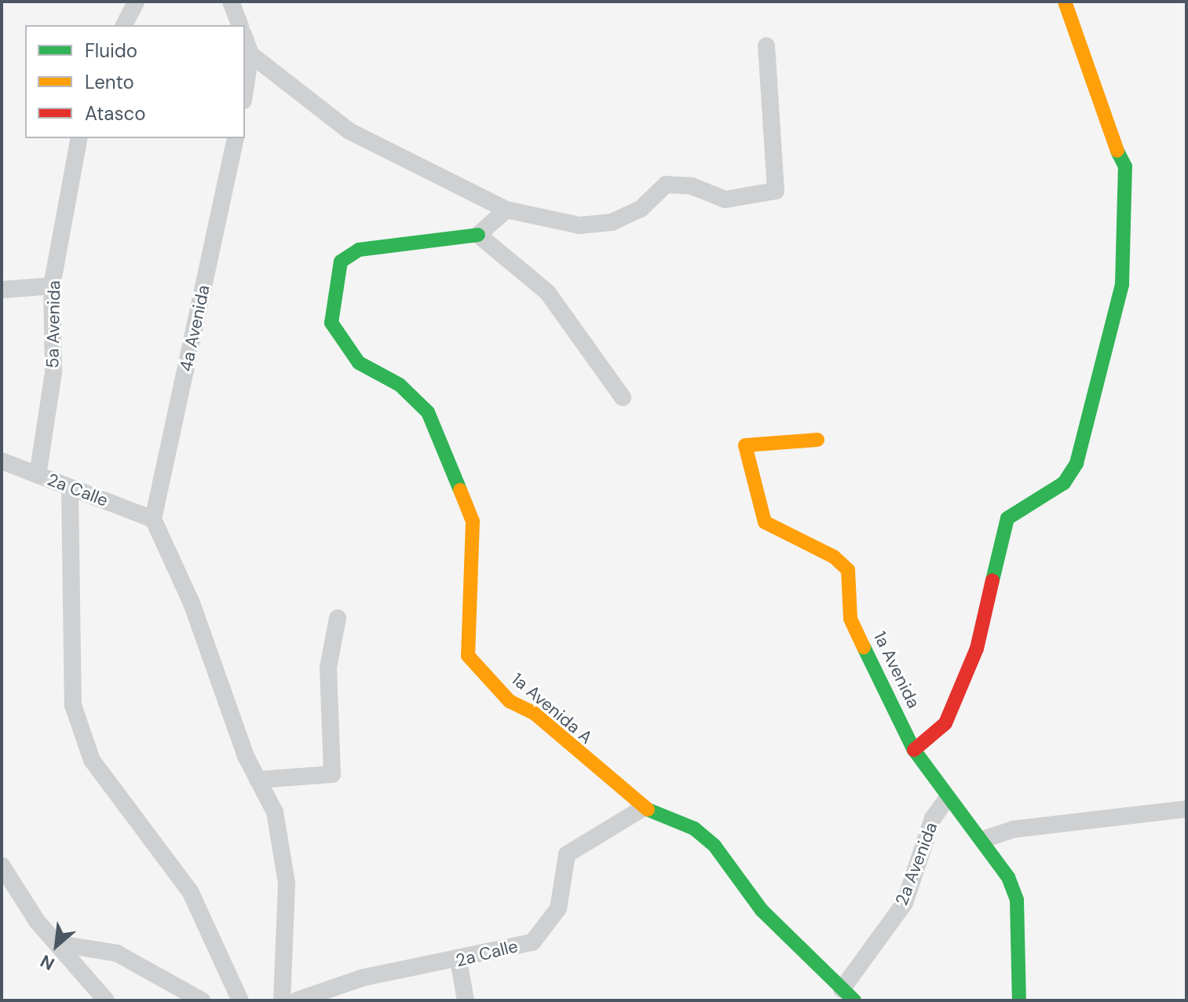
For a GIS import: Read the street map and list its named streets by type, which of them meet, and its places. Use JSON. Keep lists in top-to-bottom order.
{
  "streets": {
    "street": [
      "5a Avenida",
      "4a Avenida",
      "2a Calle",
      "1a Avenida",
      "1a Avenida A",
      "2a Avenida"
    ]
  },
  "crossings": [
    ["5a Avenida", "2a Calle"],
    ["4a Avenida", "2a Calle"],
    ["2a Calle", "1a Avenida A"],
    ["1a Avenida", "2a Avenida"],
    ["1a Avenida A", "2a Avenida"]
  ],
  "legend": ["Fluido", "Lento", "Atasco"],
  "north": "bottom left"
}
